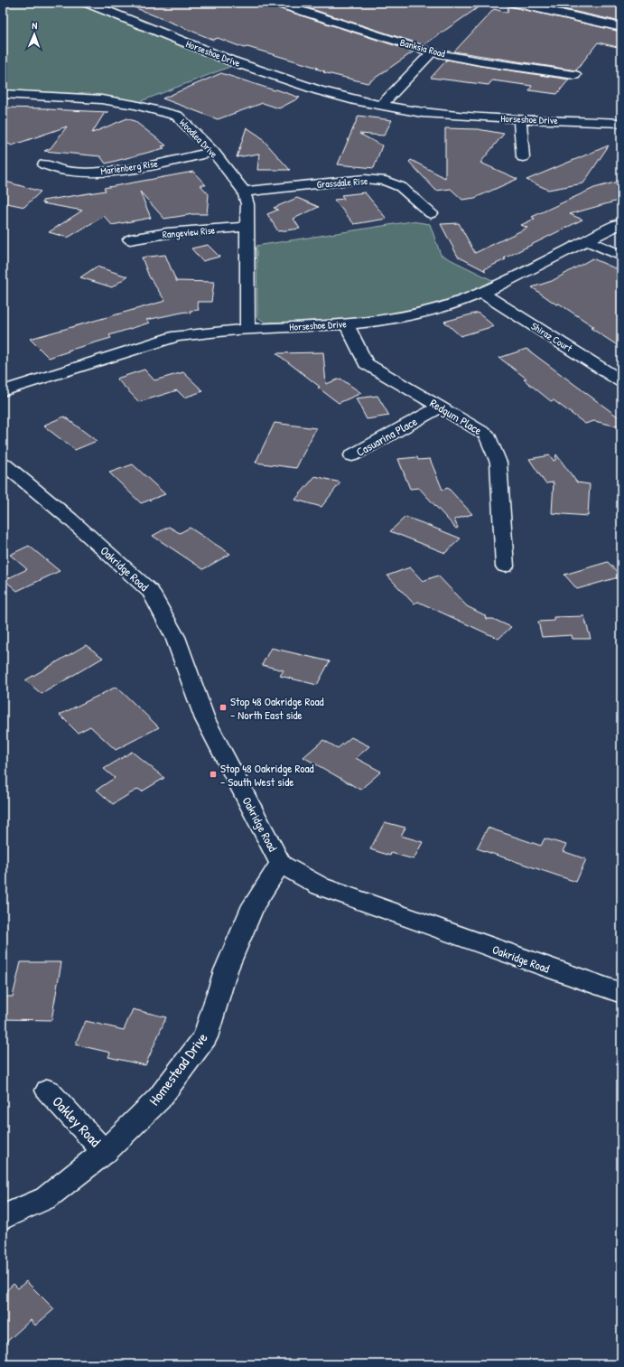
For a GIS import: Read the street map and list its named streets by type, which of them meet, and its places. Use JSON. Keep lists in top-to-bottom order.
{
  "streets": {
    "street": [
      "Banksia Road",
      "Horseshoe Drive",
      "Woodlea Drive",
      "Marienberg Rise",
      "Grassdale Rise",
      "Rangeview Rise",
      "Shiraz Court",
      "Redgum Place",
      "Casuarina Place",
      "Oakridge Road",
      "Homestead Drive",
      "Oakley Road"
    ]
  },
  "crossings": [
    ["Horseshoe Drive", "Woodlea Drive"],
    ["Horseshoe Drive", "Shiraz Court"],
    ["Horseshoe Drive", "Redgum Place"],
    ["Woodlea Drive", "Marienberg Rise"],
    ["Woodlea Drive", "Grassdale Rise"],
    ["Woodlea Drive", "Rangeview Rise"],
    ["Redgum Place", "Casuarina Place"],
    ["Oakridge Road", "Homestead Drive"],
    ["Homestead Drive", "Oakley Road"]
  ],
  "places": {
    "transit": ["Stop 48 Oakridge Road - North East side", "Stop 48 Oakridge Road - South West side"]
  },
  "north": "top"
}
